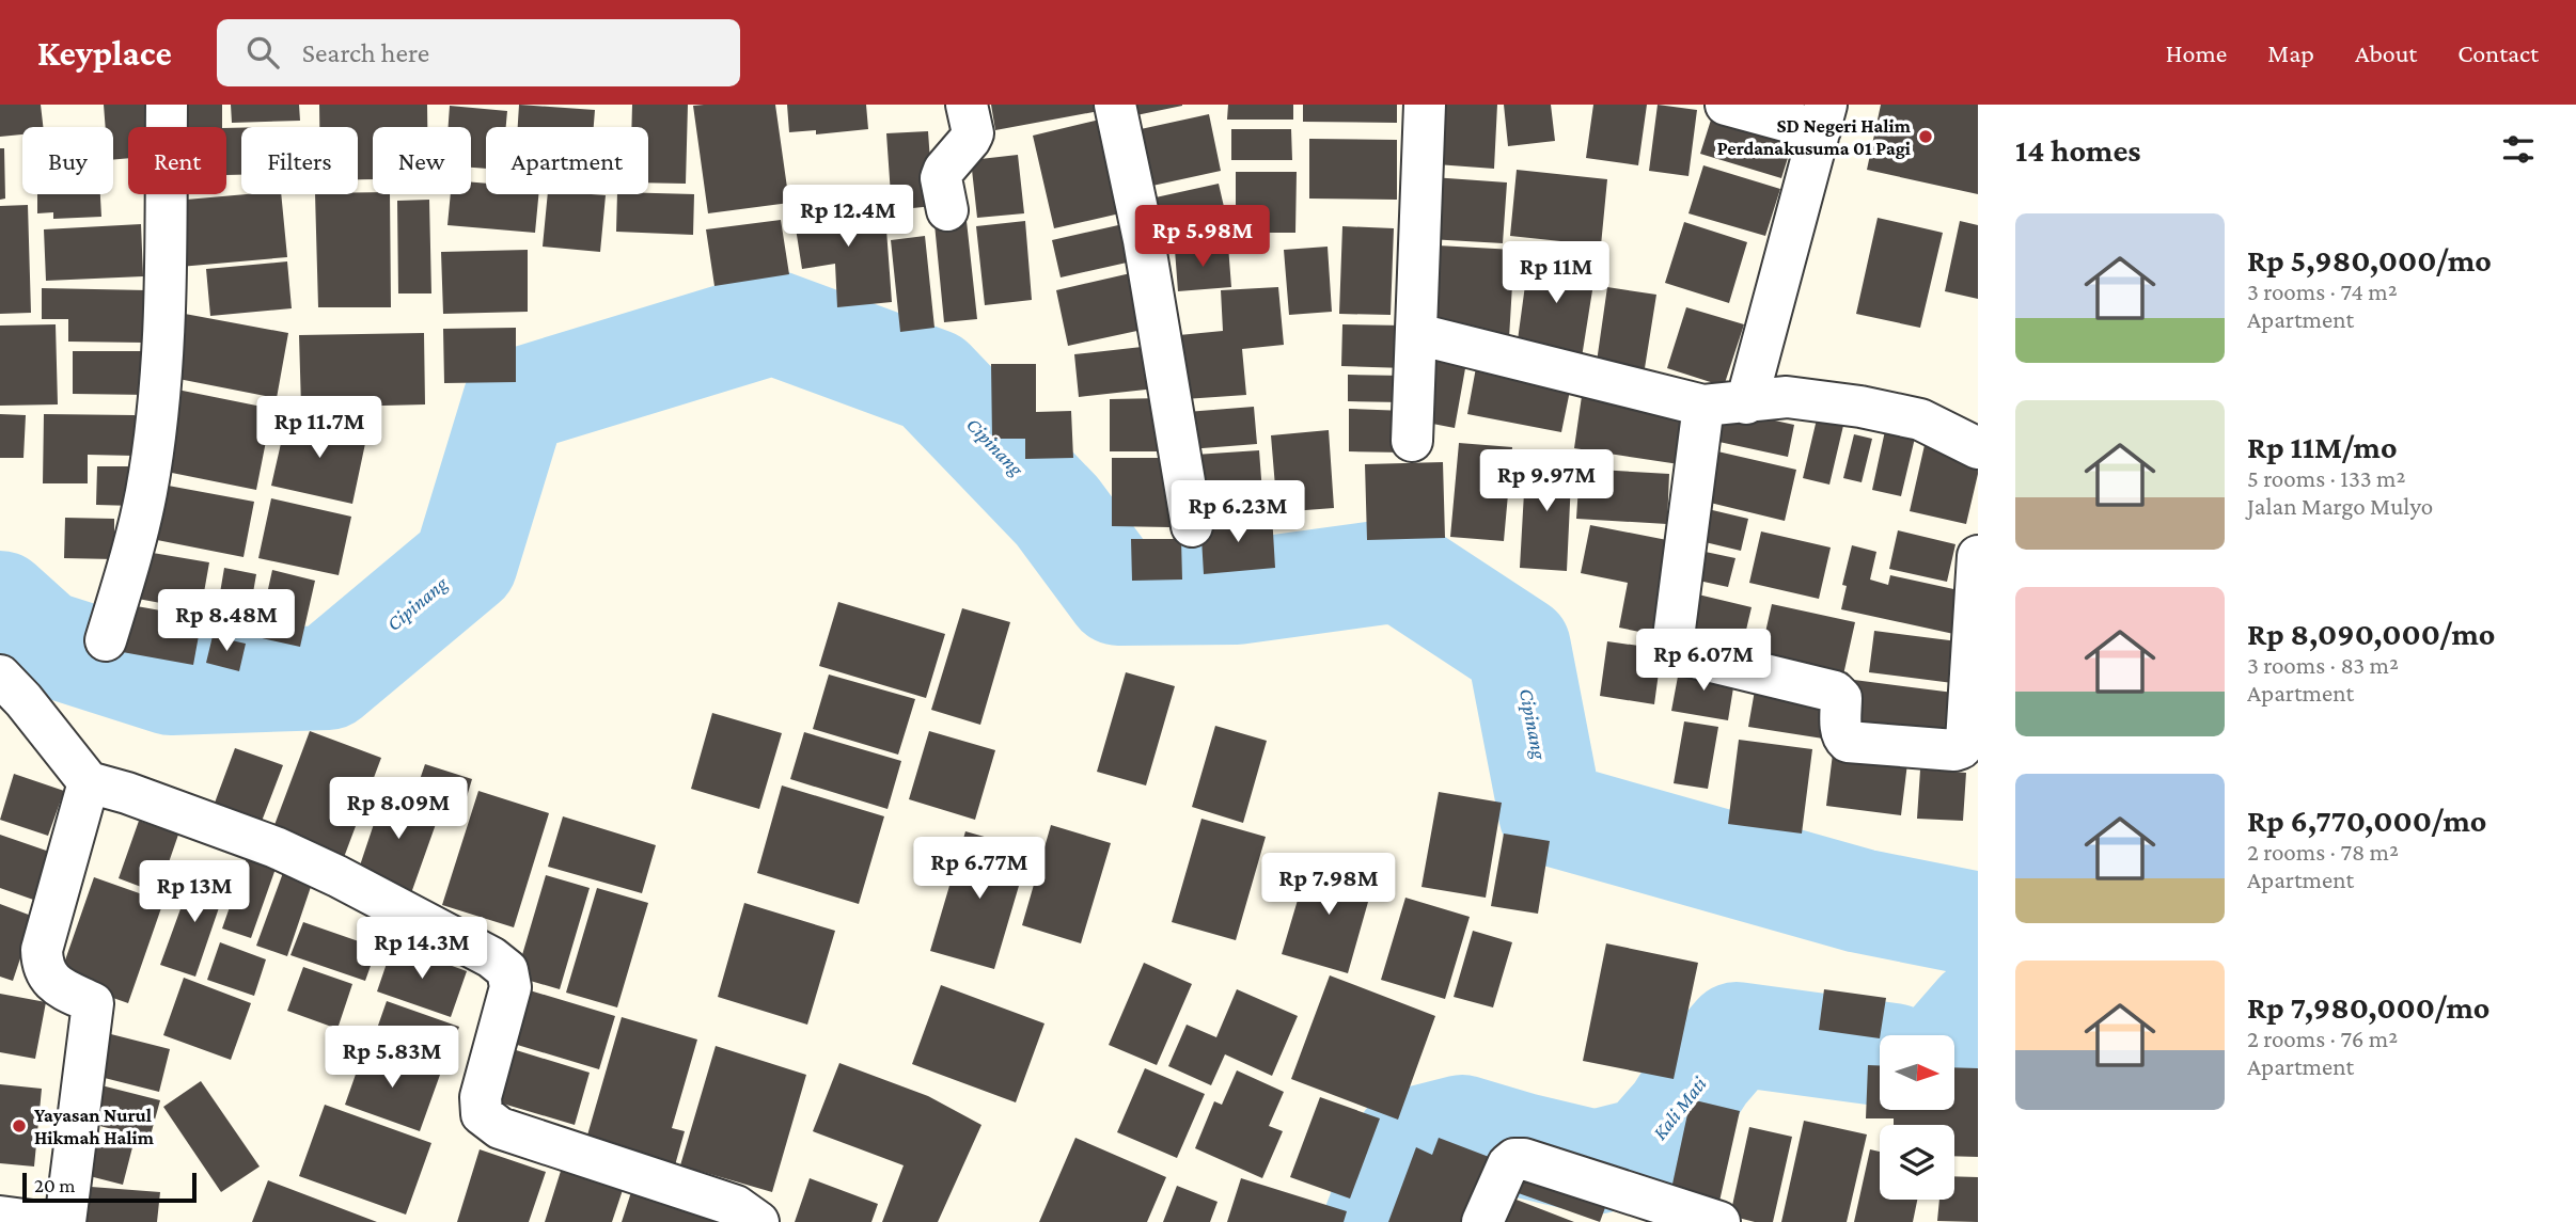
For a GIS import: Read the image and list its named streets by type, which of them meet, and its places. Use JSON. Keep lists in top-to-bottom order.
{
  "water": ["Cipinang", "Kali Mati"],
  "places": ["SD Negeri Halim Perdanakusuma 01 Pagi", "Yayasan Nurul Hikmah Halim"],
  "scale_bar": "20 m",
  "north": "right",
  "page": {
    "header": "Keyplace",
    "search": "Search here",
    "nav": [
      "Home",
      "Map",
      "About",
      "Contact"
    ],
    "heading": "14 homes",
    "chip": [
      "Buy",
      "Rent",
      "Filters",
      "New",
      "Apartment"
    ],
    "price": [
      "Rp 12.4M",
      "Rp 5.98M",
      "Rp 11M",
      "Rp 11.7M",
      "Rp 9.97M",
      "Rp 6.23M",
      "Rp 8.48M",
      "Rp 6.07M",
      "Rp 8.09M",
      "Rp 6.77M",
      "Rp 7.98M",
      "Rp 13M",
      "Rp 14.3M",
      "Rp 5.83M"
    ],
    "list": [
      {
        "name": "Rp 5,980,000/mo",
        "note": "3 rooms · 74 m² · Apartment"
      },
      {
        "name": "Rp 11M/mo",
        "note": "5 rooms · 133 m² · Jalan Margo Mulyo"
      },
      {
        "name": "Rp 8,090,000/mo",
        "note": "3 rooms · 83 m² · Apartment"
      },
      {
        "name": "Rp 6,770,000/mo",
        "note": "2 rooms · 78 m² · Apartment"
      },
      {
        "name": "Rp 7,980,000/mo",
        "note": "2 rooms · 76 m² · Apartment"
      }
    ],
    "scale": "20 m"
  }
}
